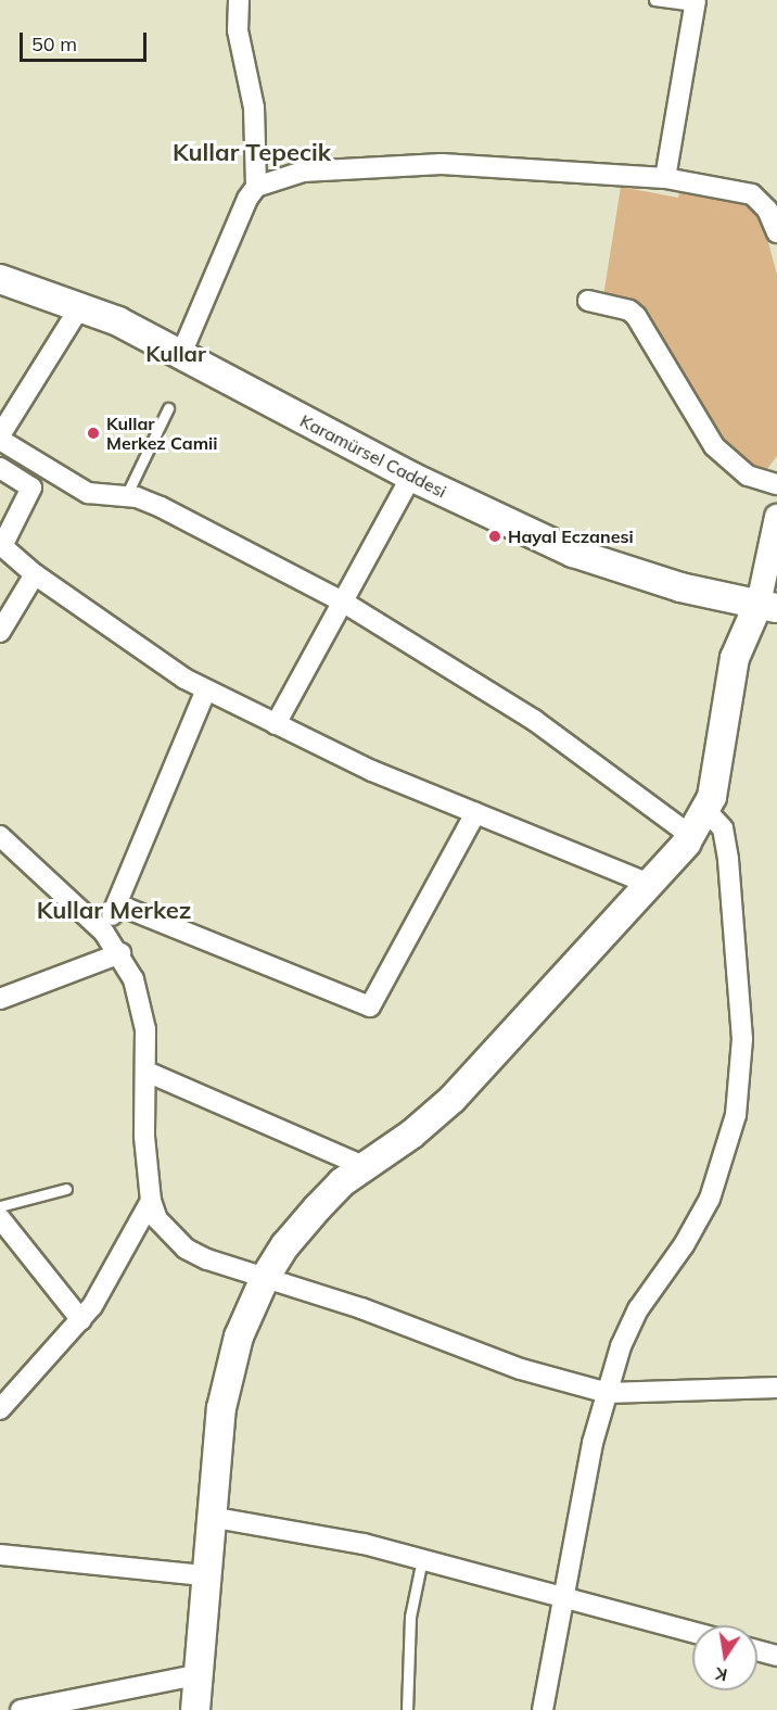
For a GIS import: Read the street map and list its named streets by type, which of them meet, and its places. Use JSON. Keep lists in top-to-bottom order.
{
  "streets": {
    "main road": ["Karamürsel Caddesi"]
  },
  "districts": ["Kullar Tepecik", "Kullar", "Kullar Merkez"],
  "places": ["Kullar Merkez Camii", "Hayal Eczanesi"],
  "scale_bar": "50 m",
  "north": "bottom"
}
